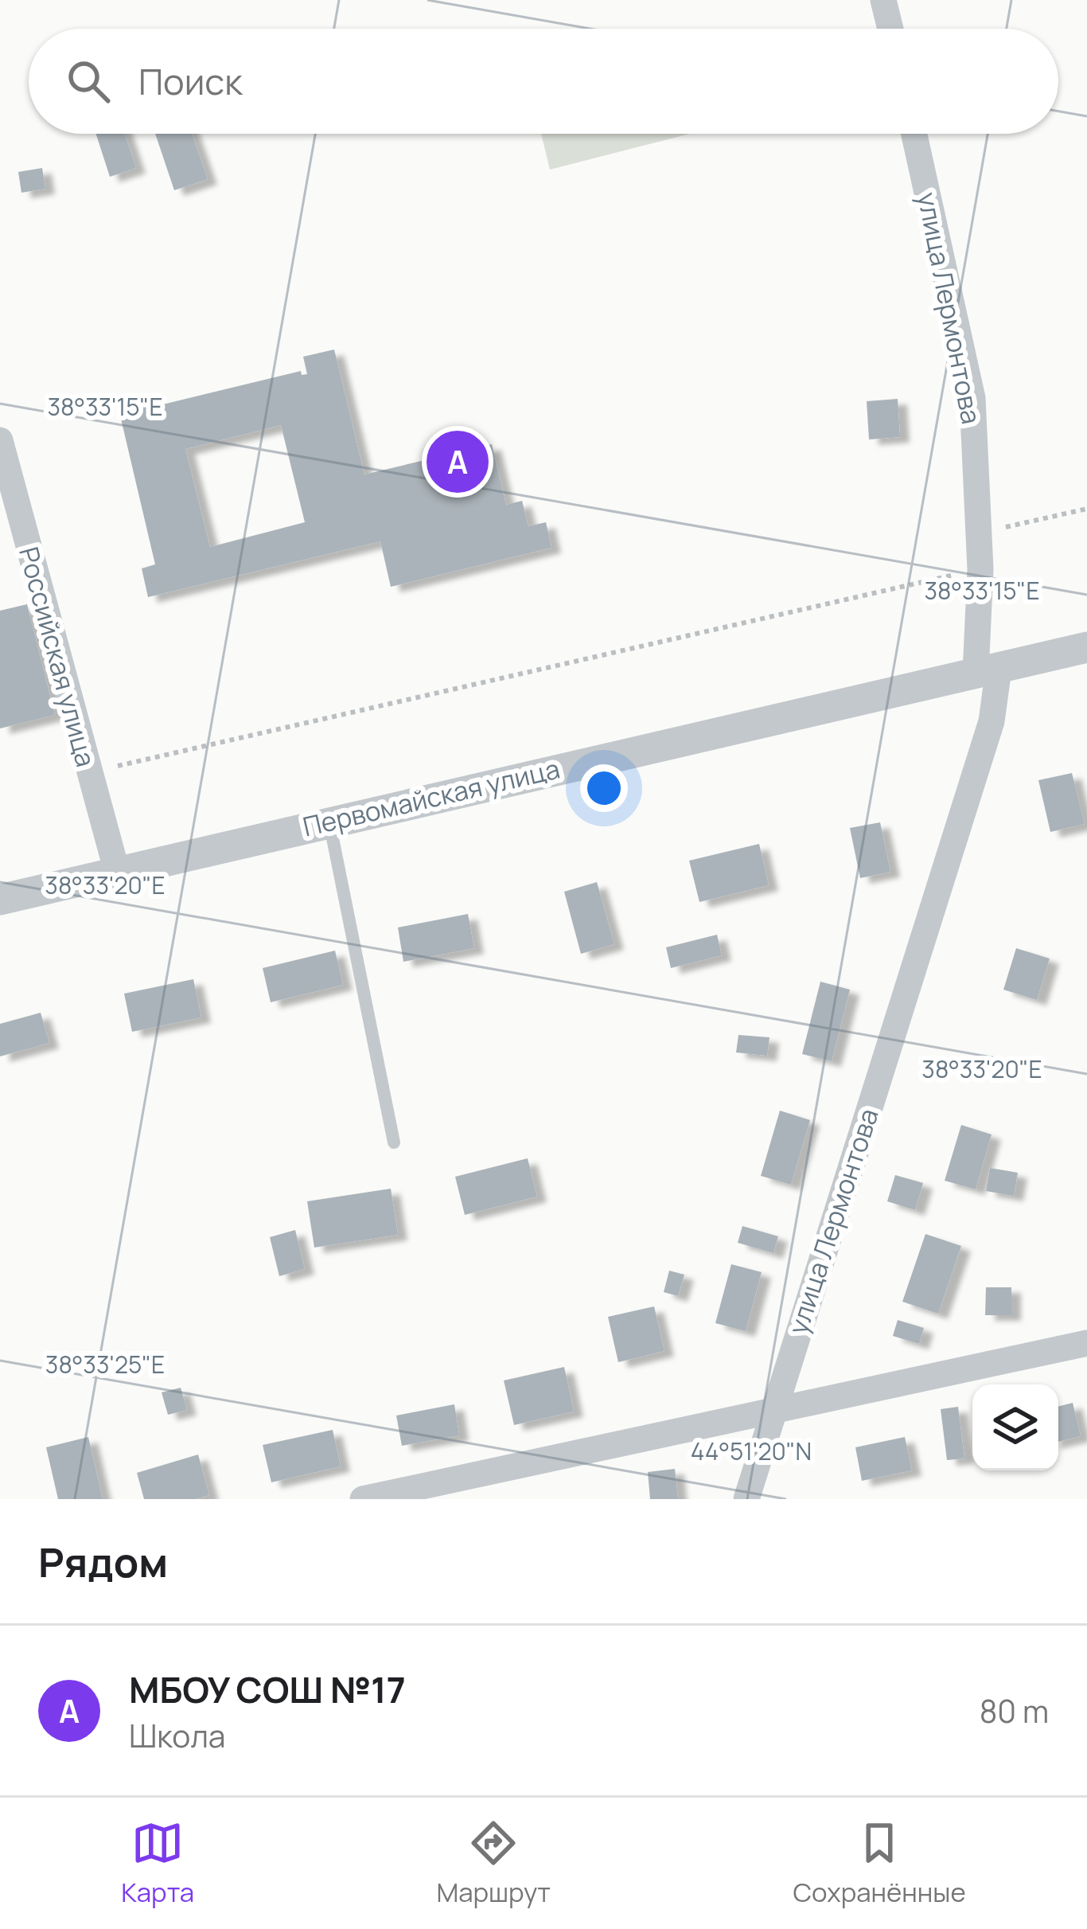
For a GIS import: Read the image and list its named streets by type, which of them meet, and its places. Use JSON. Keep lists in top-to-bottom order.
{
  "streets": {
    "street": ["улица Лермонтова", "Российская улица", "Первомайская улица"]
  },
  "crossings": [
    ["улица Лермонтова", "Первомайская улица"],
    ["Российская улица", "Первомайская улица"]
  ],
  "page": {
    "search": "Поиск",
    "pins": "A",
    "heading": "Рядом",
    "list": [
      {
        "mark": "A",
        "name": "МБОУ СОШ №17",
        "note": "Школа",
        "value": "80 m"
      }
    ],
    "nav": ["Карта", "Маршрут", "Сохранённые"]
  },
  "coordinates": [
    "38°33'15\"E",
    "38°33'20\"E",
    "38°33'25\"E",
    "44°51'20\"N"
  ]
}
